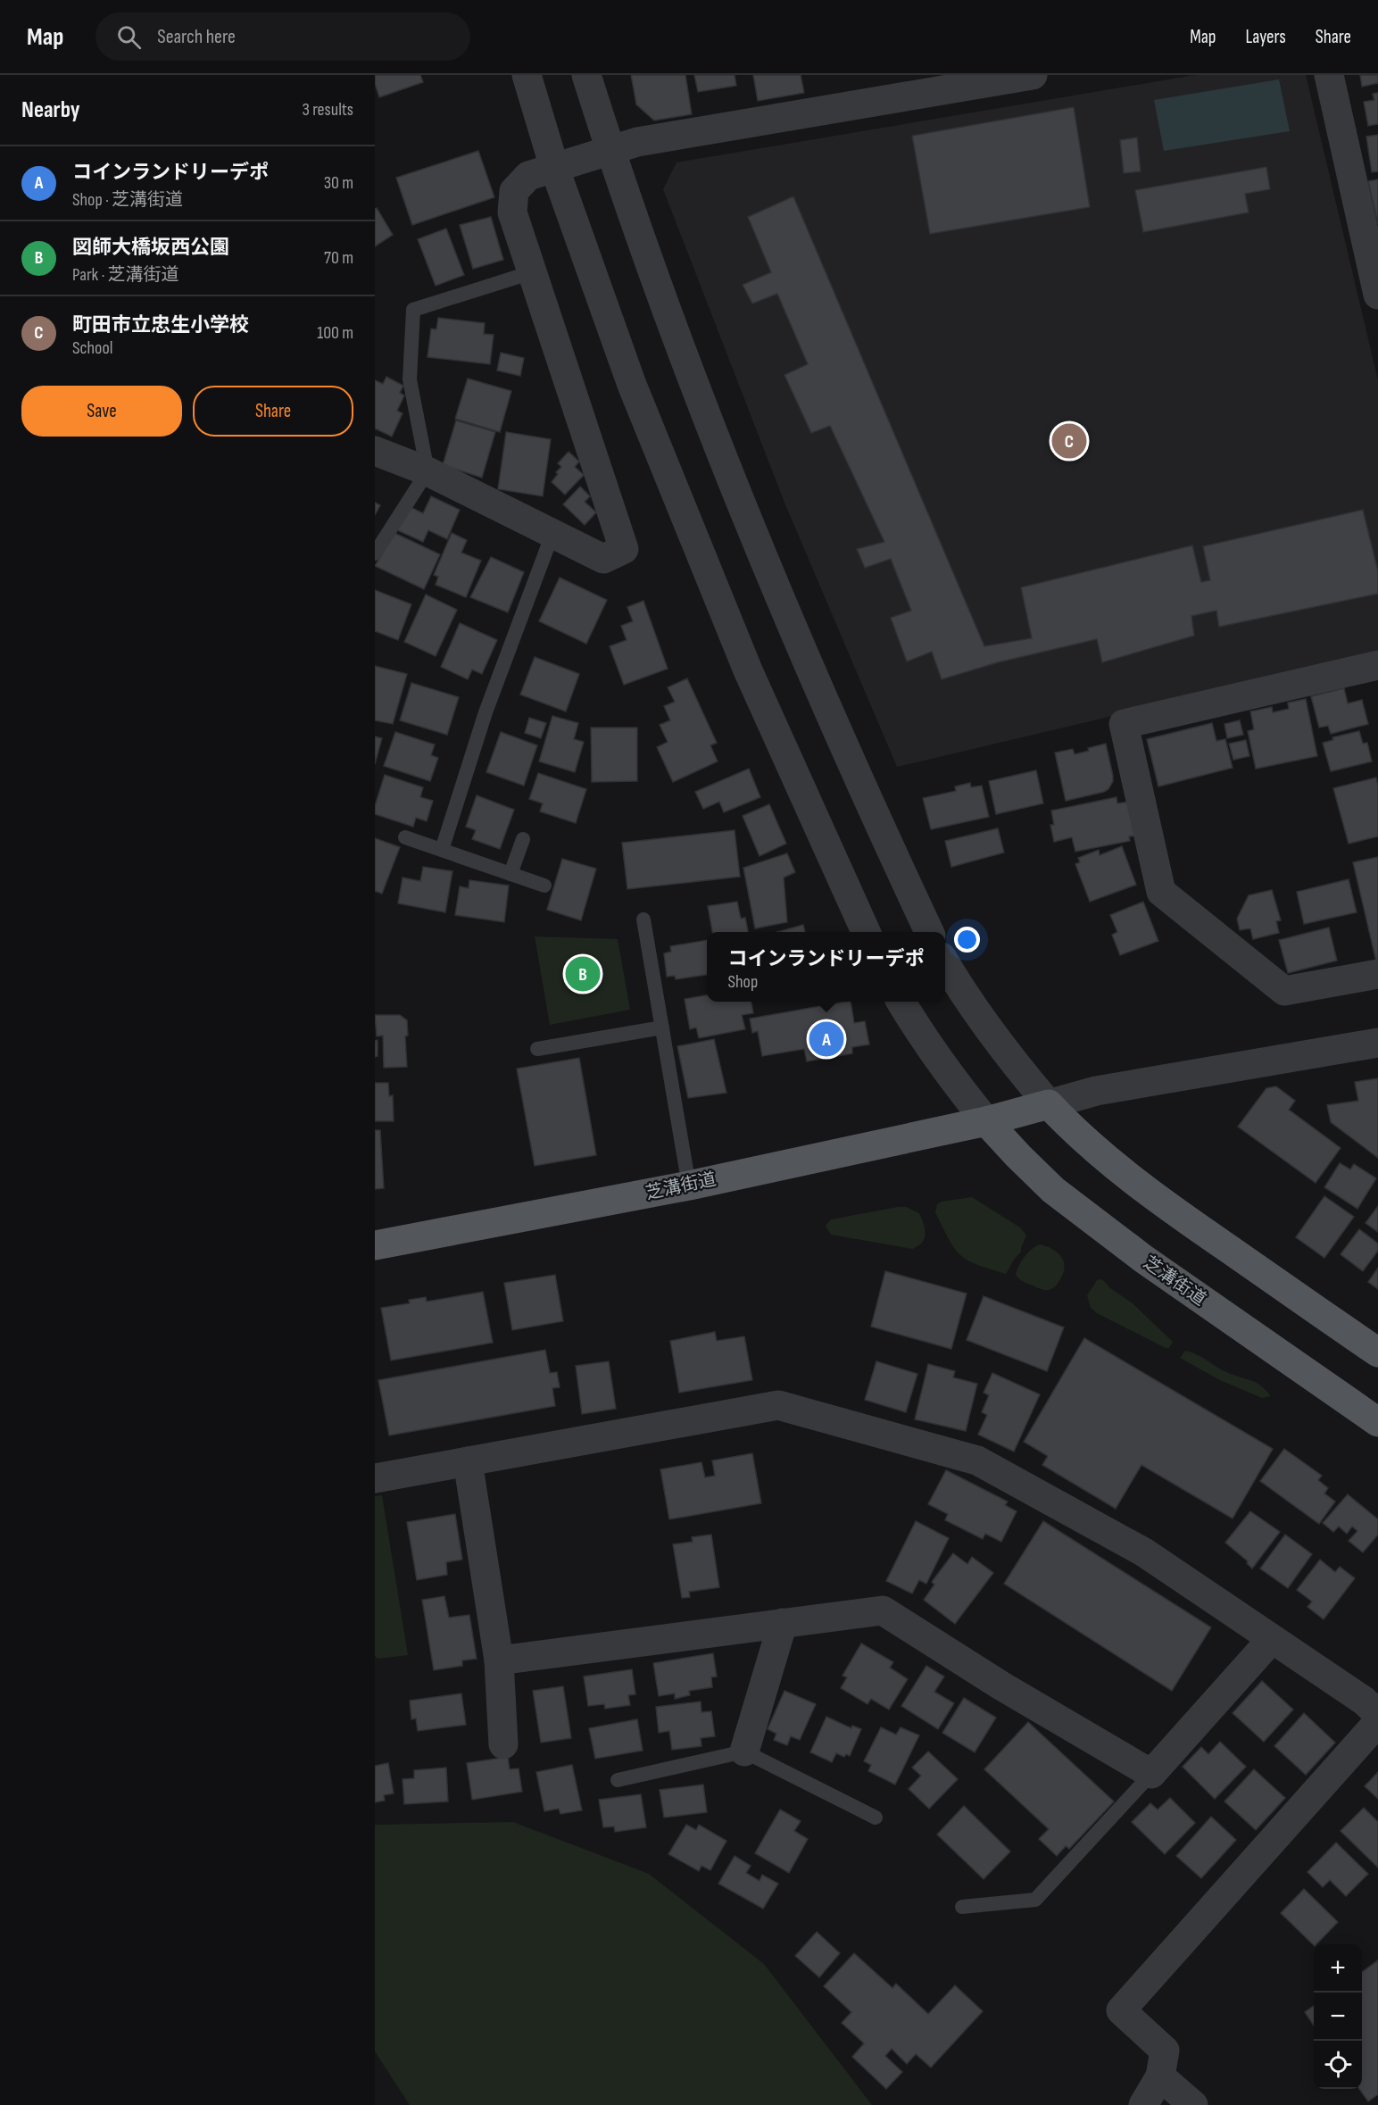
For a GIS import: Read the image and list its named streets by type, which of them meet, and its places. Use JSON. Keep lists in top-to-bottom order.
{
  "streets": {
    "main road": ["芝溝街道"]
  },
  "page": {
    "header": "Map",
    "search": "Search here",
    "nav": ["Map", "Layers", "Share"],
    "heading": ["Nearby", "3 results"],
    "list": [
      {
        "mark": "A",
        "name": "コインランドリーデポ",
        "note": "Shop · 芝溝街道",
        "value": "30 m"
      },
      {
        "mark": "B",
        "name": "図師大橋坂西公園",
        "note": "Park · 芝溝街道",
        "value": "70 m"
      },
      {
        "mark": "C",
        "name": "町田市立忠生小学校",
        "note": "School",
        "value": "100 m"
      }
    ],
    "buttons": ["Save", "Share"],
    "pins": ["C", "B", "A"],
    "popup": ["コインランドリーデポ", "Shop"],
    "map_buttons": ["+", "−"]
  }
}
